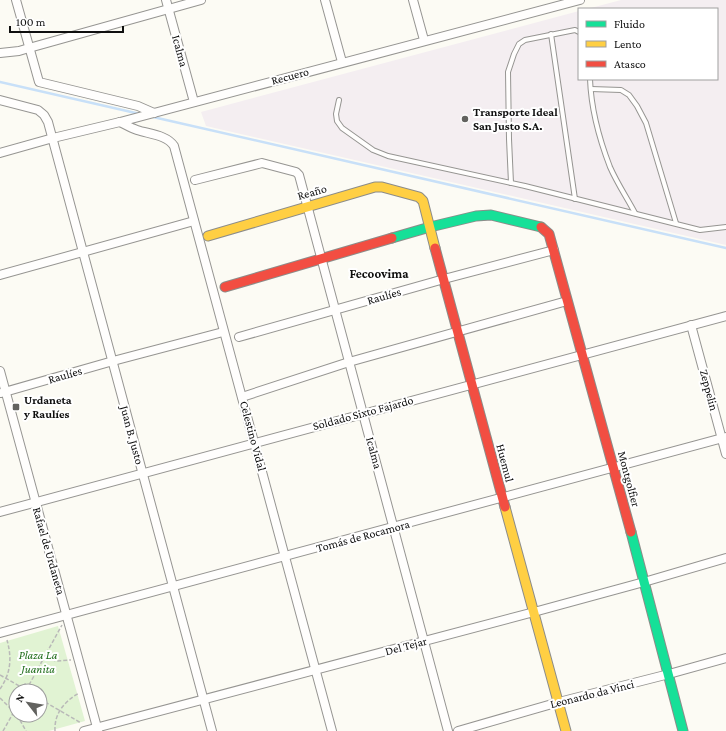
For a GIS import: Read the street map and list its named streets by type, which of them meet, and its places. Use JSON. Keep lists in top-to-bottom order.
{
  "streets": {
    "street": [
      "Icalma",
      "Recuero",
      "Reaño",
      "Raulíes",
      "Zeppelin",
      "Soldado Sixto Fajardo",
      "Juan B. Justo",
      "Celestino Vidal",
      "Huemul",
      "Montgolfier",
      "Tomás de Rocamora",
      "Rafael de Urdaneta",
      "Del Tejar",
      "Leonardo da Vinci"
    ]
  },
  "crossings": [
    ["Icalma", "Recuero"],
    ["Icalma", "Reaño"],
    ["Icalma", "Raulíes"],
    ["Icalma", "Soldado Sixto Fajardo"],
    ["Icalma", "Tomás de Rocamora"],
    ["Icalma", "Del Tejar"],
    ["Recuero", "Juan B. Justo"],
    ["Recuero", "Celestino Vidal"],
    ["Reaño", "Huemul"],
    ["Raulíes", "Juan B. Justo"],
    ["Raulíes", "Celestino Vidal"],
    ["Raulíes", "Huemul"],
    ["Raulíes", "Montgolfier"],
    ["Raulíes", "Rafael de Urdaneta"],
    ["Zeppelin", "Soldado Sixto Fajardo"],
    ["Zeppelin", "Tomás de Rocamora"],
    ["Soldado Sixto Fajardo", "Juan B. Justo"],
    ["Soldado Sixto Fajardo", "Celestino Vidal"],
    ["Soldado Sixto Fajardo", "Huemul"],
    ["Soldado Sixto Fajardo", "Montgolfier"],
    ["Soldado Sixto Fajardo", "Rafael de Urdaneta"],
    ["Juan B. Justo", "Tomás de Rocamora"],
    ["Juan B. Justo", "Del Tejar"],
    ["Celestino Vidal", "Tomás de Rocamora"],
    ["Celestino Vidal", "Del Tejar"],
    ["Huemul", "Montgolfier"],
    ["Huemul", "Tomás de Rocamora"],
    ["Huemul", "Del Tejar"],
    ["Huemul", "Leonardo da Vinci"],
    ["Montgolfier", "Tomás de Rocamora"],
    ["Montgolfier", "Del Tejar"],
    ["Montgolfier", "Leonardo da Vinci"],
    ["Tomás de Rocamora", "Rafael de Urdaneta"],
    ["Rafael de Urdaneta", "Del Tejar"]
  ],
  "districts": ["Fecoovima"],
  "parks": ["Plaza La Juanita"],
  "places": {
    "other": ["Transporte Ideal San Justo S.A."],
    "transit": ["Urdaneta y Raulíes"]
  },
  "legend": ["Fluido", "Lento", "Atasco"],
  "scale_bar": "100 m",
  "north": "top left"
}
